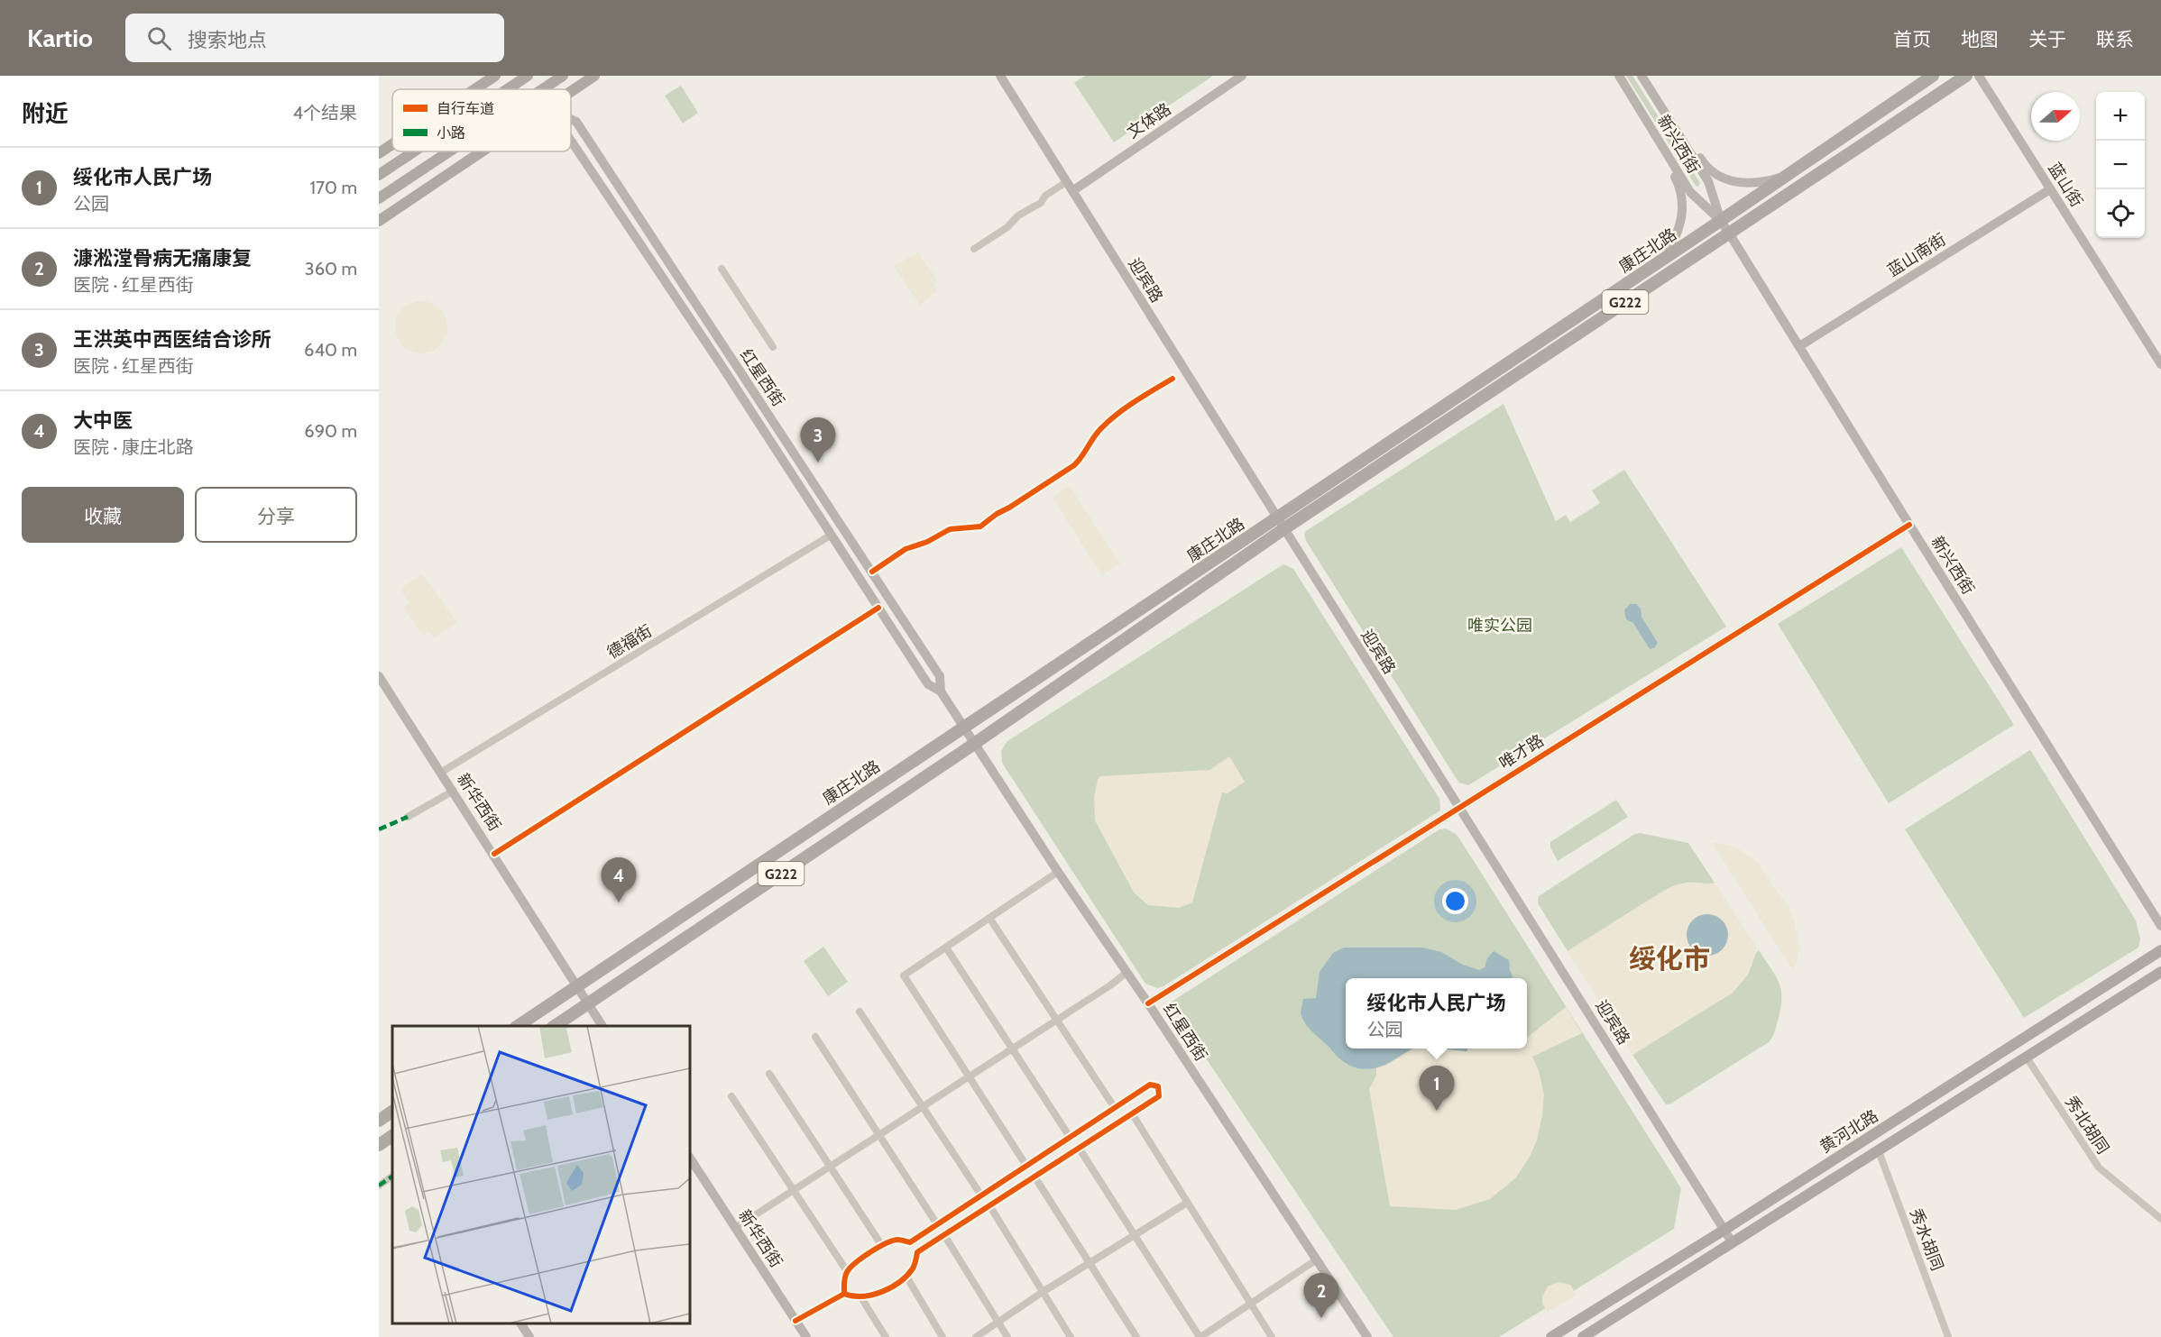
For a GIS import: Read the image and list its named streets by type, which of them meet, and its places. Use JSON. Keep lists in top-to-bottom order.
{
  "streets": {
    "highway": ["康庄北路", "G222"],
    "main road": [
      "文体路",
      "新兴西街",
      "蓝山街",
      "蓝山南街",
      "迎宾路",
      "红星西街",
      "唯才路",
      "新华西街",
      "黄河北路"
    ],
    "street": ["德福街", "秀北胡同", "秀水胡同"]
  },
  "crossings": [
    ["文体路", "迎宾路"],
    ["新兴西街", "康庄北路"],
    ["新兴西街", "蓝山南街"],
    ["新兴西街", "唯才路"],
    ["蓝山街", "蓝山南街"],
    ["康庄北路", "迎宾路"],
    ["康庄北路", "红星西街"],
    ["康庄北路", "新华西街"],
    ["迎宾路", "唯才路"],
    ["迎宾路", "黄河北路"],
    ["红星西街", "德福街"],
    ["红星西街", "唯才路"],
    ["德福街", "新华西街"],
    ["秀北胡同", "黄河北路"],
    ["黄河北路", "秀水胡同"]
  ],
  "districts": ["绥化市"],
  "parks": ["唯实公园"],
  "legend": ["自行车道", "小路"],
  "north": "right",
  "page": {
    "header": "Kartio",
    "search": "搜索地点",
    "nav": [
      "首页",
      "地图",
      "关于",
      "联系"
    ],
    "heading": ["附近", "4个结果"],
    "map_buttons": ["+", "−"],
    "list": [
      {
        "mark": "1",
        "name": "绥化市人民广场",
        "note": "公园",
        "value": "170 m"
      },
      {
        "mark": "2",
        "name": "漮淞漟骨病无痛康复",
        "note": "医院 · 红星西街",
        "value": "360 m"
      },
      {
        "mark": "3",
        "name": "王洪英中西医结合诊所",
        "note": "医院 · 红星西街",
        "value": "640 m"
      },
      {
        "mark": "4",
        "name": "大中医",
        "note": "医院 · 康庄北路",
        "value": "690 m"
      }
    ],
    "pins": [
      "3",
      "4",
      "1",
      "2"
    ],
    "buttons": ["收藏", "分享"],
    "popup": ["绥化市人民广场", "公园"]
  }
}
